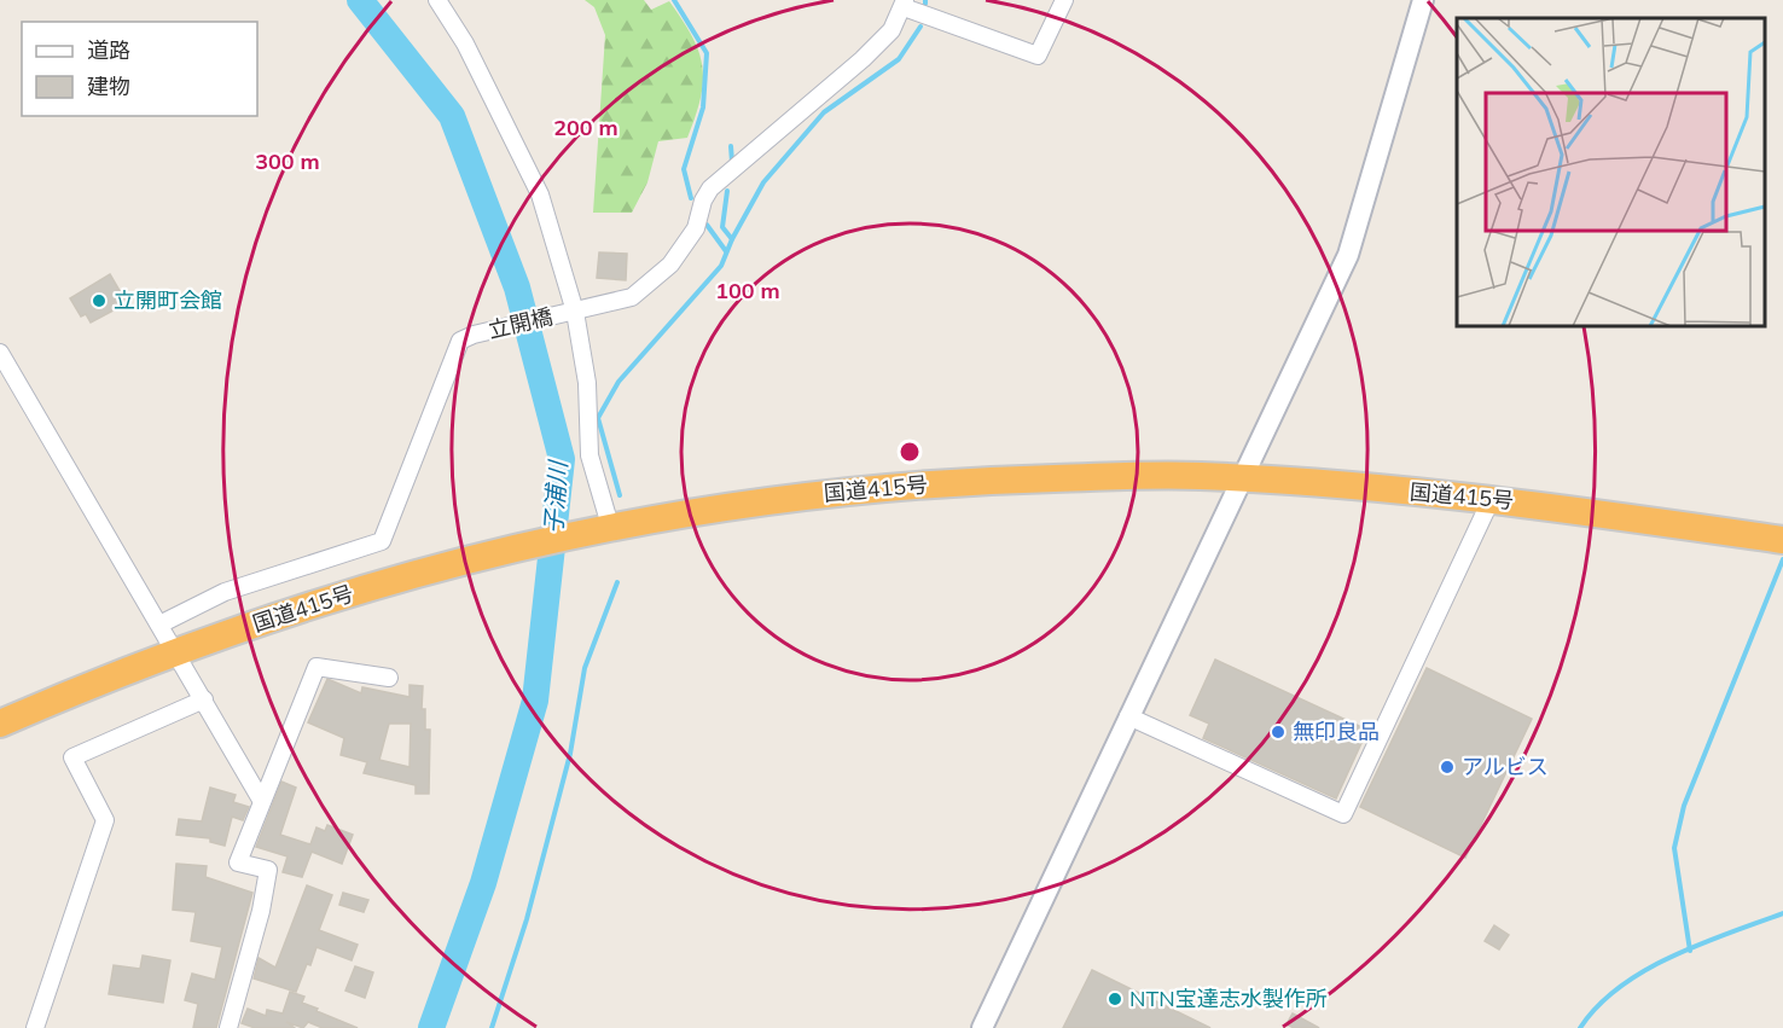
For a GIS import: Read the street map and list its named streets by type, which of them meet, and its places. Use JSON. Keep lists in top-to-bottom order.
{
  "streets": {
    "highway": ["国道415号"],
    "street": ["立開橋"]
  },
  "water": ["子浦川"],
  "places": [
    "立開町会館",
    "無印良品",
    "アルビス",
    "NTN宝達志水製作所"
  ],
  "legend": ["道路", "建物"],
  "rings": ["200 m", "300 m", "100 m"]
}
